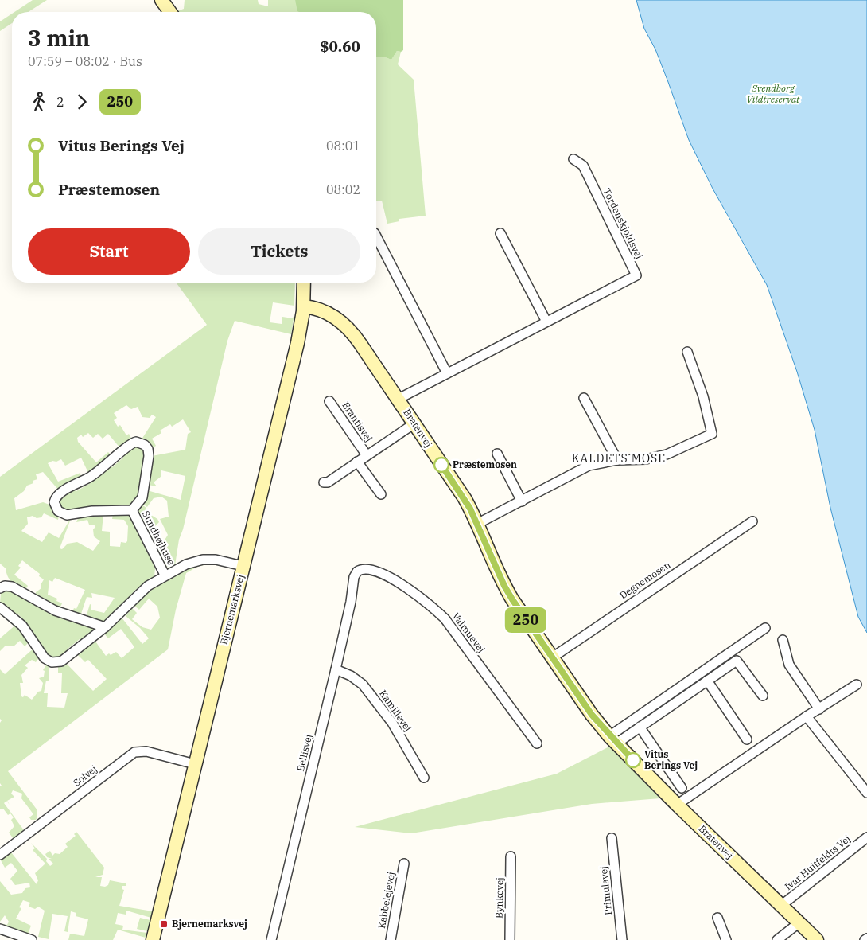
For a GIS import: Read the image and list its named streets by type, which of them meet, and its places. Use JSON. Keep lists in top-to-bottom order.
{
  "streets": {
    "street": [
      "Tordenskjoldsvej",
      "Erantisvej",
      "Bratenvej",
      "Sundhøjhuse",
      "Degnemosen",
      "Bjernemarksvej",
      "Valmuevej",
      "Kamillevej",
      "Bellisvej",
      "Solvej",
      "Ivar Huitfeldts Vej",
      "Primulavej",
      "Bynkevej",
      "Kabbelejevej"
    ]
  },
  "crossings": [
    ["Tordenskjoldsvej", "Bratenvej"],
    ["Erantisvej", "Bratenvej"],
    ["Bratenvej", "Degnemosen"],
    ["Bratenvej", "Bjernemarksvej"],
    ["Bratenvej", "Ivar Huitfeldts Vej"],
    ["Sundhøjhuse", "Bjernemarksvej"],
    ["Bjernemarksvej", "Solvej"],
    ["Valmuevej", "Bellisvej"],
    ["Kamillevej", "Bellisvej"]
  ],
  "districts": ["KALDETS MOSE"],
  "parks": ["Svendborg Vildtreservat"],
  "places": {
    "other": ["Præstemosen", "Vitus Berings Vej"],
    "transit": ["Bjernemarksvej"]
  },
  "lines": ["bus line 250"],
  "page": {
    "on_map": "250",
    "heading": ["3 min", "07:59 – 08:02 · Bus", "$0.60"],
    "legs": ["2", "250"],
    "list": [
      {
        "name": "Vitus Berings Vej",
        "value": "08:01"
      },
      {
        "name": "Præstemosen",
        "value": "08:02"
      }
    ],
    "buttons": ["Start", "Tickets"]
  }
}
